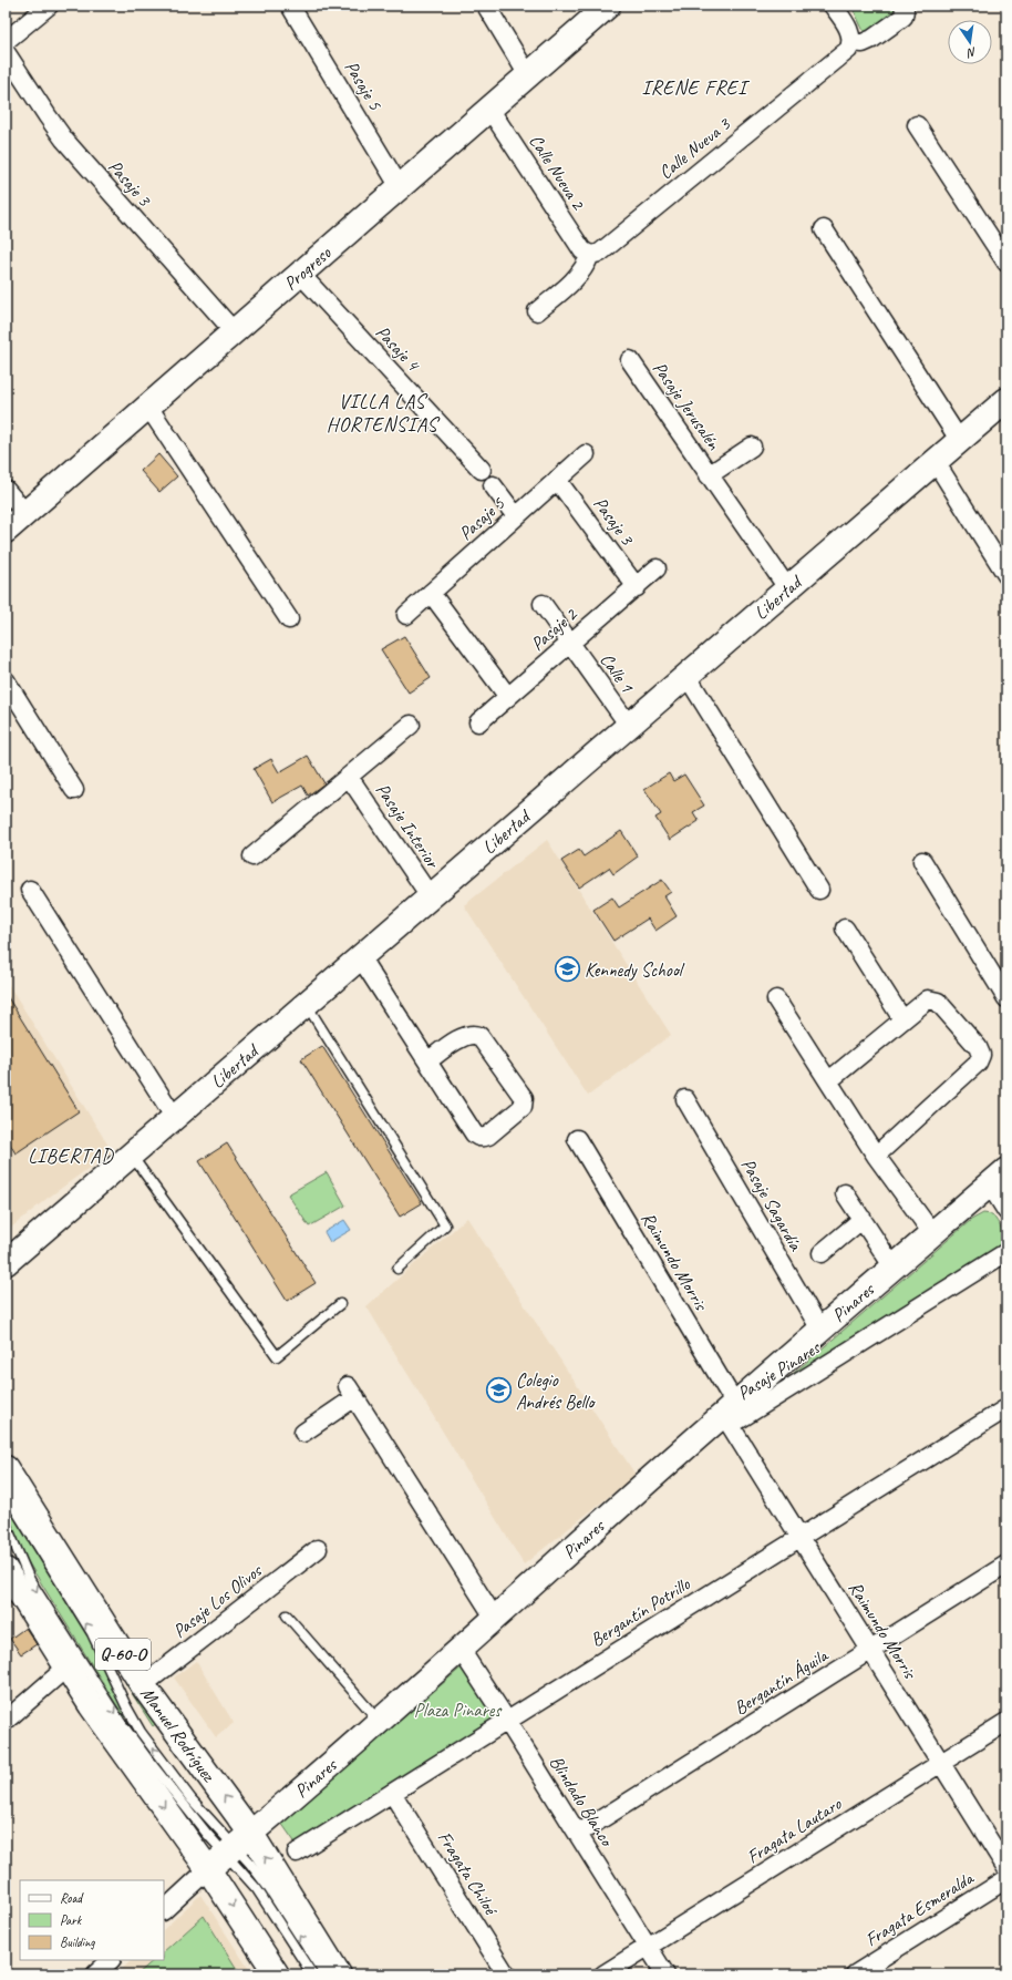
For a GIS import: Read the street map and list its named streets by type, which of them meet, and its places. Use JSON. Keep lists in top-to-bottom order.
{
  "streets": {
    "street": [
      "Pasaje 5",
      "Calle Nueva 3",
      "Calle Nueva 2",
      "Pasaje 3",
      "Progreso",
      "Pasaje 4",
      "Pasaje Jerusalén",
      "Libertad",
      "Pasaje 2",
      "Calle 1",
      "Pasaje Interior",
      "Pasaje Sagardía",
      "Raimundo Morris",
      "Pinares",
      "Pasaje Pinares",
      "Pasaje Los Olivos",
      "Bergantín Potrillo",
      "Q-60-O",
      "Bergantín Águila",
      "Manuel Rodríguez",
      "Blindado Blanco",
      "Fragata Lautaro",
      "Fragata Chiloé",
      "Fragata Esmeralda"
    ]
  },
  "crossings": [
    ["Pasaje 5", "Pasaje 3"],
    ["Pasaje 5", "Progreso"],
    ["Calle Nueva 3", "Calle Nueva 2"],
    ["Calle Nueva 2", "Progreso"],
    ["Pasaje 3", "Progreso"],
    ["Pasaje 3", "Pasaje 2"],
    ["Progreso", "Pasaje 4"],
    ["Pasaje Jerusalén", "Libertad"],
    ["Libertad", "Calle 1"],
    ["Libertad", "Pasaje Interior"],
    ["Pasaje 2", "Calle 1"],
    ["Pasaje Sagardía", "Pinares"],
    ["Raimundo Morris", "Pinares"],
    ["Raimundo Morris", "Pasaje Pinares"],
    ["Raimundo Morris", "Bergantín Potrillo"],
    ["Raimundo Morris", "Bergantín Águila"],
    ["Raimundo Morris", "Fragata Lautaro"],
    ["Pinares", "Pasaje Pinares"],
    ["Pinares", "Manuel Rodríguez"],
    ["Pinares", "Blindado Blanco"],
    ["Pasaje Los Olivos", "Manuel Rodríguez"],
    ["Bergantín Potrillo", "Blindado Blanco"],
    ["Bergantín Potrillo", "Fragata Chiloé"],
    ["Bergantín Águila", "Blindado Blanco"],
    ["Blindado Blanco", "Fragata Lautaro"]
  ],
  "districts": ["IRENE FREI", "VILLA LAS HORTENSIAS", "LIBERTAD"],
  "parks": ["Plaza Pinares"],
  "places": {
    "school or university": ["Kennedy School", "Colegio Andrés Bello"]
  },
  "legend": ["Road", "Park", "Building"],
  "north": "bottom"
}
